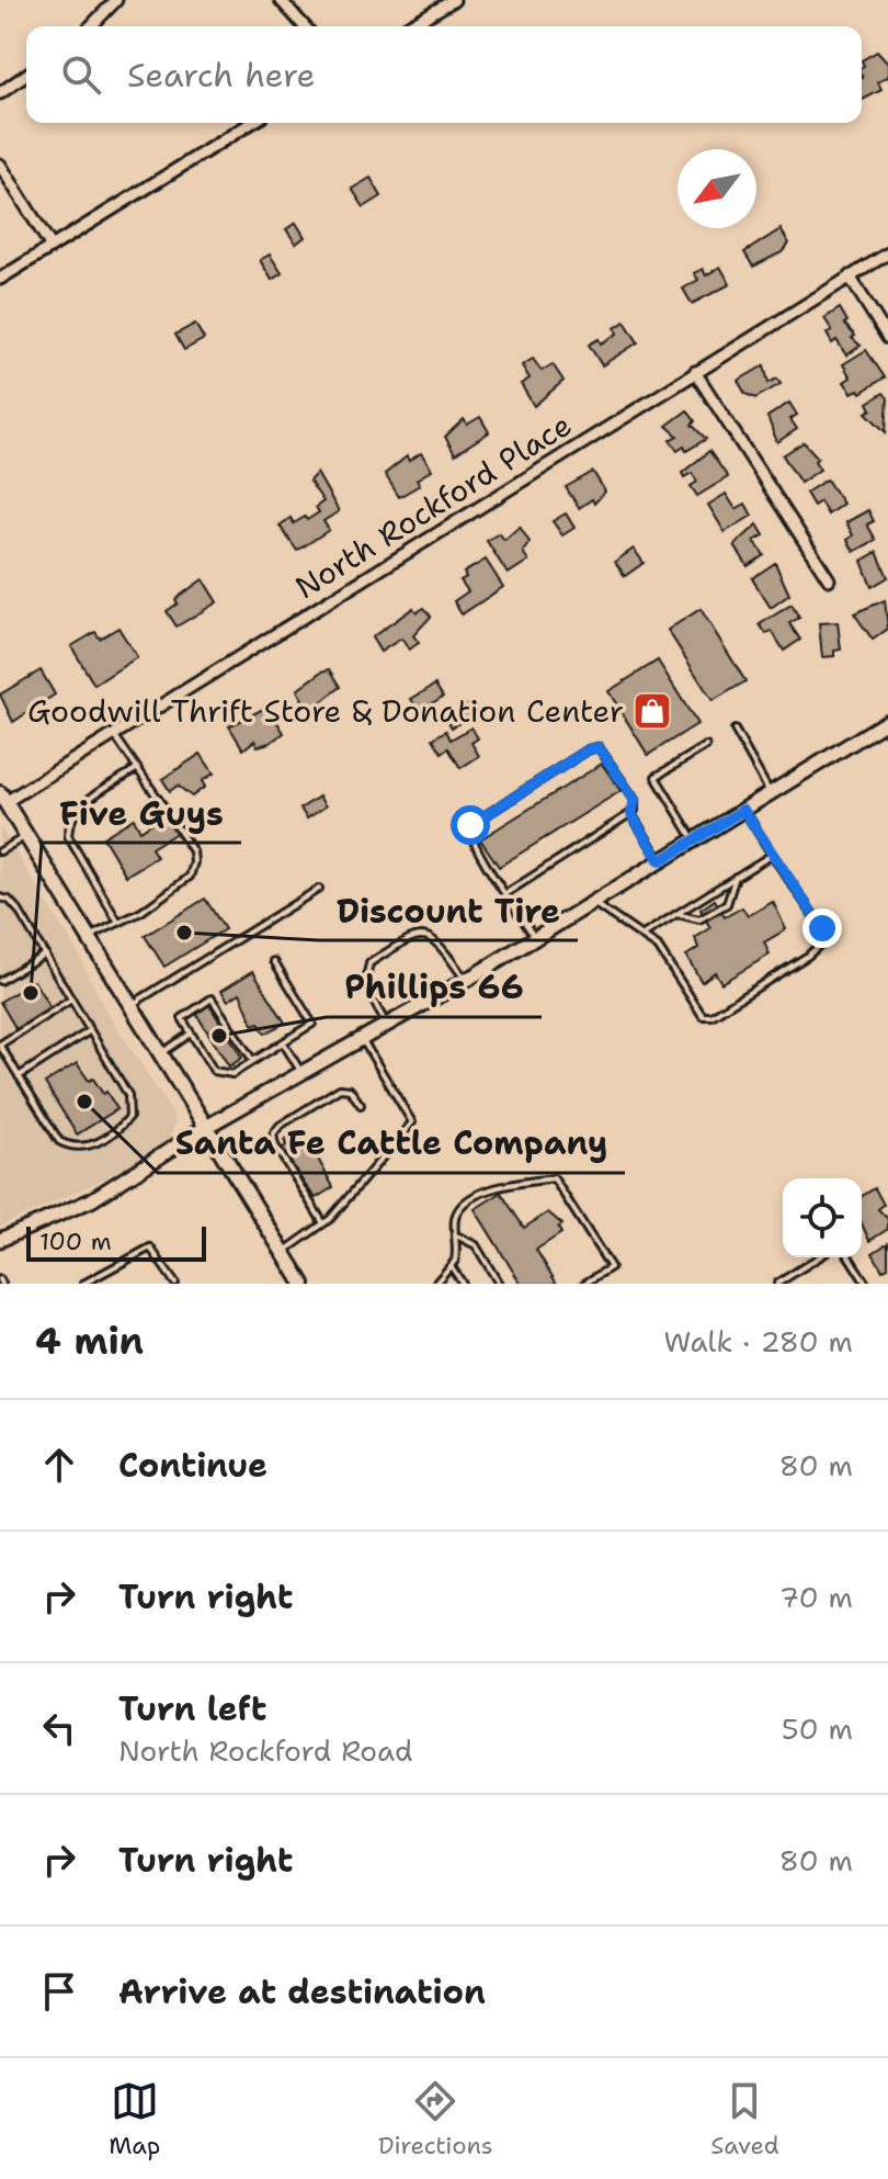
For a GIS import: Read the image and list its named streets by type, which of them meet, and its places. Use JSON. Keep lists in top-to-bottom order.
{
  "streets": {
    "street": ["North Rockford Place"]
  },
  "places": {
    "shop": ["Goodwill Thrift Store & Donation Center"],
    "other": [
      "Discount Tire",
      "Five Guys",
      "Phillips 66",
      "Santa Fe Cattle Company"
    ]
  },
  "scale_bar": "100 m",
  "north": "bottom left",
  "page": {
    "search": "Search here",
    "scale": "100 m",
    "heading": ["4 min", "Walk · 280 m"],
    "list": [
      ["Continue", "80 m"],
      ["Turn right", "70 m"],
      ["Turn left", "North Rockford Road", "50 m"],
      ["Turn right", "80 m"],
      "Arrive at destination"
    ],
    "nav": ["Map", "Directions", "Saved"]
  }
}
